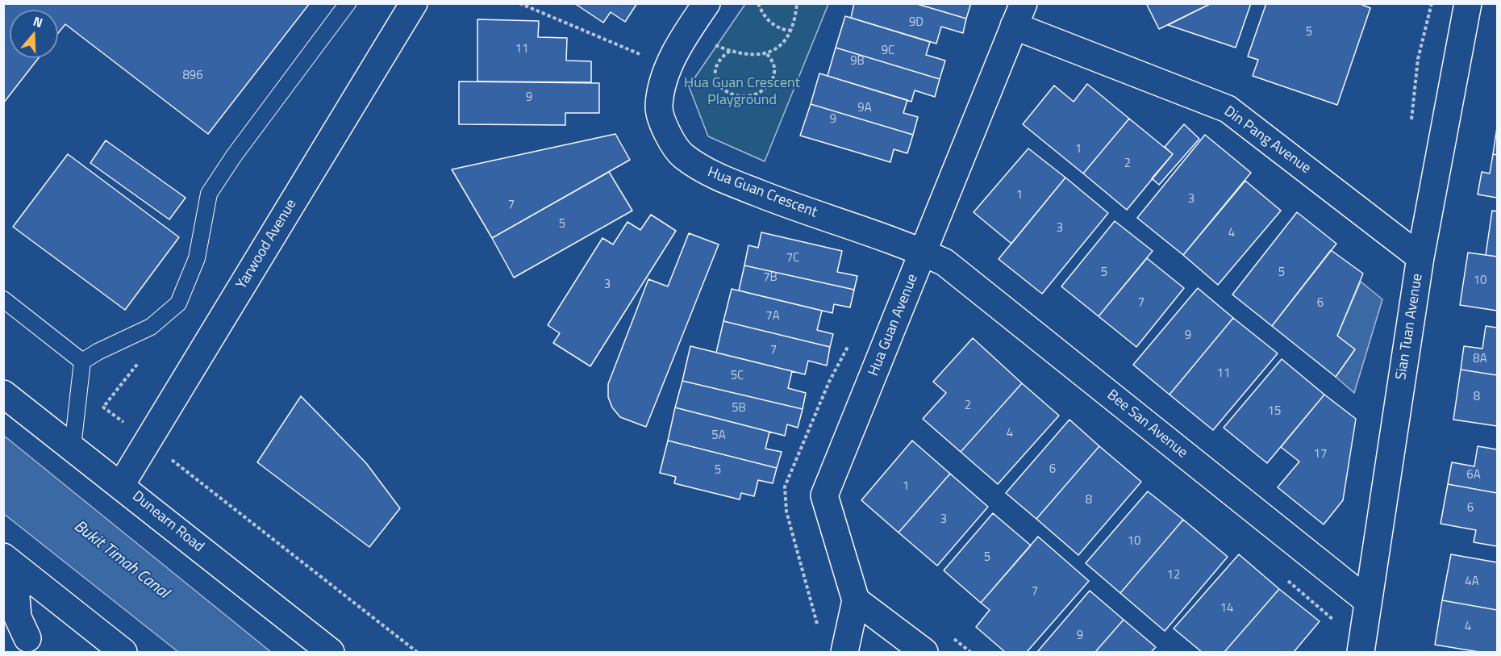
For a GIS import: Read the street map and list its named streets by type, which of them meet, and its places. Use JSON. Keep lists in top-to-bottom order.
{
  "streets": {
    "main road": [
      "Din Pang Avenue",
      "Hua Guan Crescent",
      "Yarwood Avenue",
      "Hua Guan Avenue",
      "Sian Tuan Avenue",
      "Bee San Avenue",
      "Dunearn Road"
    ]
  },
  "crossings": [
    ["Din Pang Avenue", "Hua Guan Avenue"],
    ["Din Pang Avenue", "Sian Tuan Avenue"],
    ["Hua Guan Crescent", "Hua Guan Avenue"],
    ["Hua Guan Crescent", "Bee San Avenue"],
    ["Yarwood Avenue", "Dunearn Road"],
    ["Hua Guan Avenue", "Bee San Avenue"],
    ["Sian Tuan Avenue", "Bee San Avenue"]
  ],
  "water": ["Bukit Timah Canal"],
  "parks": ["Hua Guan Crescent Playground"],
  "house_numbers": [
    "9D",
    "5",
    "11",
    "9C",
    "9B",
    "896",
    "9",
    "9A",
    "9",
    "1",
    "2",
    "1",
    "3",
    "7",
    "5",
    "3",
    "4",
    "7C",
    "5",
    "5",
    "7B",
    "10",
    "3",
    "7",
    "6",
    "7A",
    "9",
    "7",
    "8A",
    "11",
    "5C",
    "8",
    "2",
    "5B",
    "15",
    "4",
    "5A",
    "17",
    "6",
    "5",
    "6A",
    "1",
    "8",
    "6",
    "3",
    "10",
    "5",
    "12",
    "4A",
    "7",
    "14",
    "4",
    "9"
  ],
  "north": "top"
}
